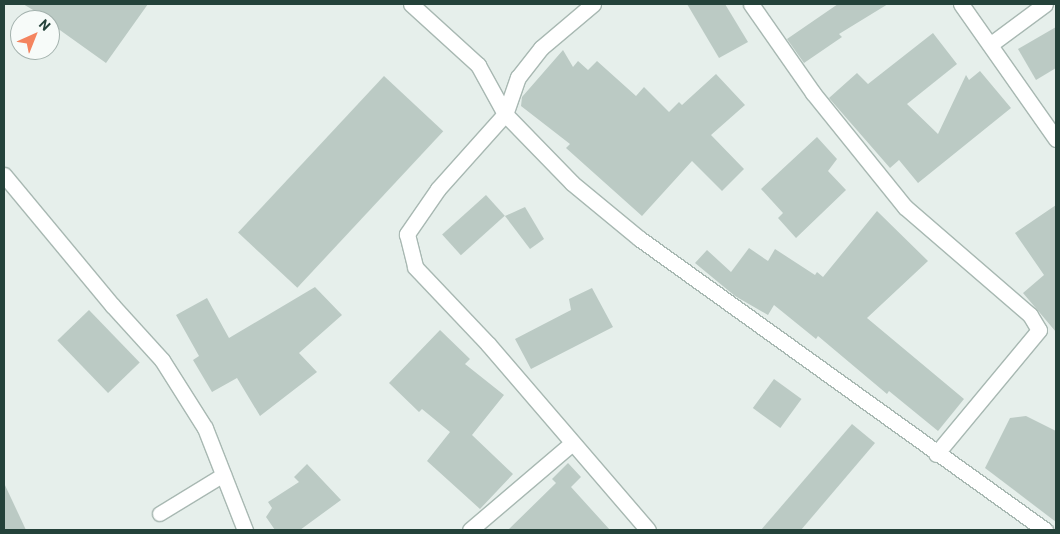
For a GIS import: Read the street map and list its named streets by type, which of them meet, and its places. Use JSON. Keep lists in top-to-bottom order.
{
  "north": "top right"
}
